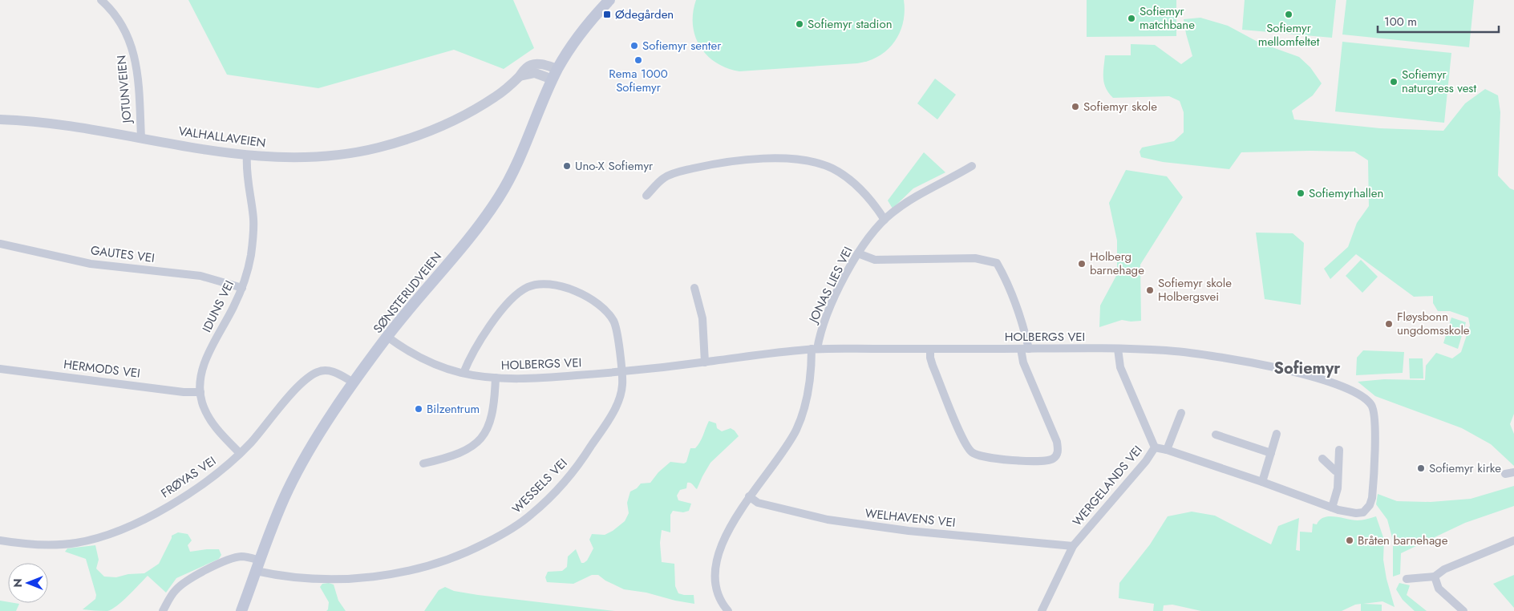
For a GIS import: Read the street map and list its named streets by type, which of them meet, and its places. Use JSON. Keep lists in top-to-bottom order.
{
  "streets": {
    "main road": ["SØNSTERUDVEIEN"],
    "street": [
      "JOTUNVEIEN",
      "VALHALLAVEIEN",
      "GAUTES VEI",
      "JONAS LIES VEI",
      "IDUNS VEI",
      "HOLBERGS VEI",
      "HERMODS VEI",
      "FRØYAS VEI",
      "WESSELS VEI",
      "WERGELANDS VEI",
      "WELHAVENS VEI"
    ]
  },
  "crossings": [
    ["JOTUNVEIEN", "VALHALLAVEIEN"],
    ["VALHALLAVEIEN", "SØNSTERUDVEIEN"],
    ["VALHALLAVEIEN", "IDUNS VEI"],
    ["GAUTES VEI", "IDUNS VEI"],
    ["JONAS LIES VEI", "HOLBERGS VEI"],
    ["JONAS LIES VEI", "WELHAVENS VEI"],
    ["SØNSTERUDVEIEN", "HOLBERGS VEI"],
    ["SØNSTERUDVEIEN", "FRØYAS VEI"],
    ["SØNSTERUDVEIEN", "WESSELS VEI"],
    ["IDUNS VEI", "HERMODS VEI"],
    ["IDUNS VEI", "FRØYAS VEI"],
    ["HOLBERGS VEI", "WESSELS VEI"],
    ["HOLBERGS VEI", "WERGELANDS VEI"],
    ["WERGELANDS VEI", "WELHAVENS VEI"]
  ],
  "districts": ["Sofiemyr"],
  "places": {
    "transit": ["Ødegården"],
    "other": [
      "Sofiemyr mellomfeltet",
      "Sofiemyr matchbane",
      "Sofiemyr stadion",
      "Sofiemyr senter",
      "Rema 1000 Sofiemyr",
      "Sofiemyr naturgress vest",
      "Sofiemyr skole",
      "Uno-X Sofiemyr",
      "Sofiemyrhallen",
      "Holberg barnehage",
      "Sofiemyr skole Holbergsvei",
      "Fløysbonn ungdomsskole",
      "Bilzentrum",
      "Sofiemyr kirke",
      "Bråten barnehage"
    ]
  },
  "scale_bar": "100 m",
  "north": "left"
}
